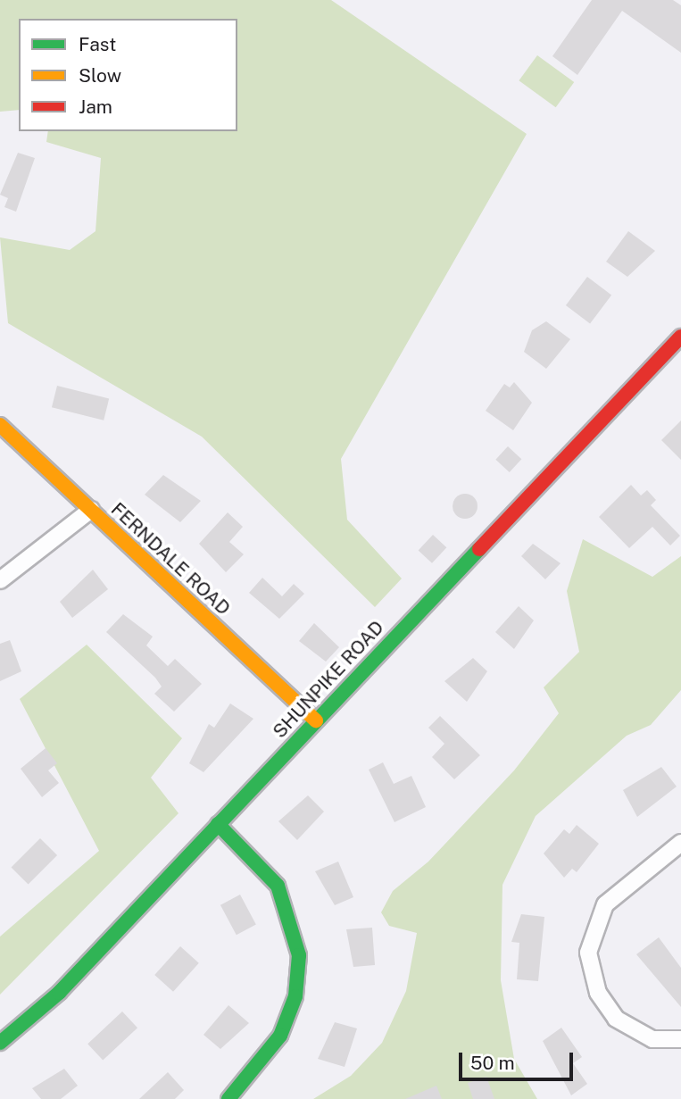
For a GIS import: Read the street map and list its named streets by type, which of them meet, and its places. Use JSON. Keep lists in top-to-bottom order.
{
  "streets": {
    "main road": ["FERNDALE ROAD", "SHUNPIKE ROAD"]
  },
  "crossings": [
    ["FERNDALE ROAD", "SHUNPIKE ROAD"]
  ],
  "legend": ["Fast", "Slow", "Jam"],
  "scale_bar": "50 m"
}
